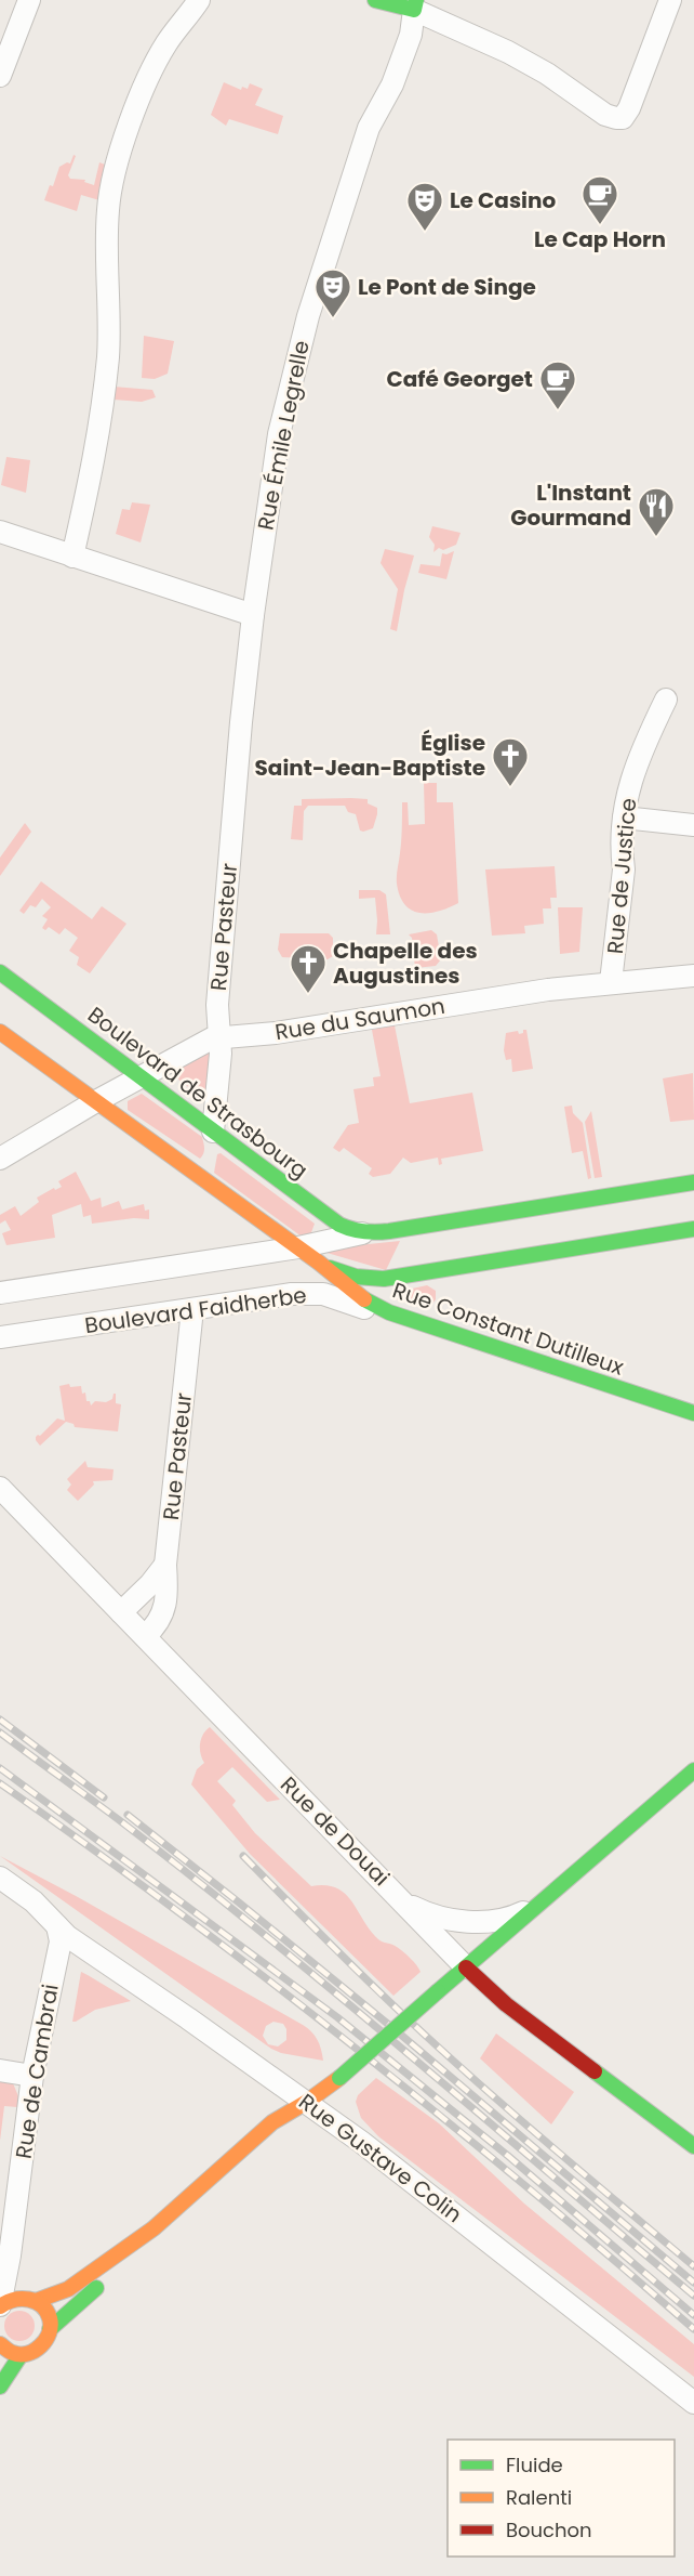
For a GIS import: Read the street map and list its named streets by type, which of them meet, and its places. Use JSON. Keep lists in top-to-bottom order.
{
  "streets": {
    "main road": [
      "Boulevard de Strasbourg",
      "Boulevard Faidherbe",
      "Rue Constant Dutilleux",
      "Rue de Douai"
    ],
    "street": [
      "Rue Émile Legrelle",
      "Rue de Justice",
      "Rue Pasteur",
      "Rue du Saumon",
      "Rue de Cambrai",
      "Rue Gustave Colin"
    ]
  },
  "crossings": [
    ["Rue Émile Legrelle", "Rue Pasteur"],
    ["Rue de Justice", "Rue du Saumon"],
    ["Rue Pasteur", "Rue du Saumon"],
    ["Rue Pasteur", "Boulevard de Strasbourg"],
    ["Rue Pasteur", "Boulevard Faidherbe"],
    ["Rue Pasteur", "Rue de Douai"],
    ["Boulevard Faidherbe", "Rue Constant Dutilleux"],
    ["Rue de Cambrai", "Rue Gustave Colin"]
  ],
  "places": {
    "cafe": ["Le Cap Horn", "Café Georget"],
    "theatre": ["Le Casino", "Le Pont de Singe"],
    "restaurant": ["L'Instant Gourmand"],
    "church": ["Église Saint-Jean-Baptiste", "Chapelle des Augustines"]
  },
  "legend": ["Fluide", "Ralenti", "Bouchon"]
}
